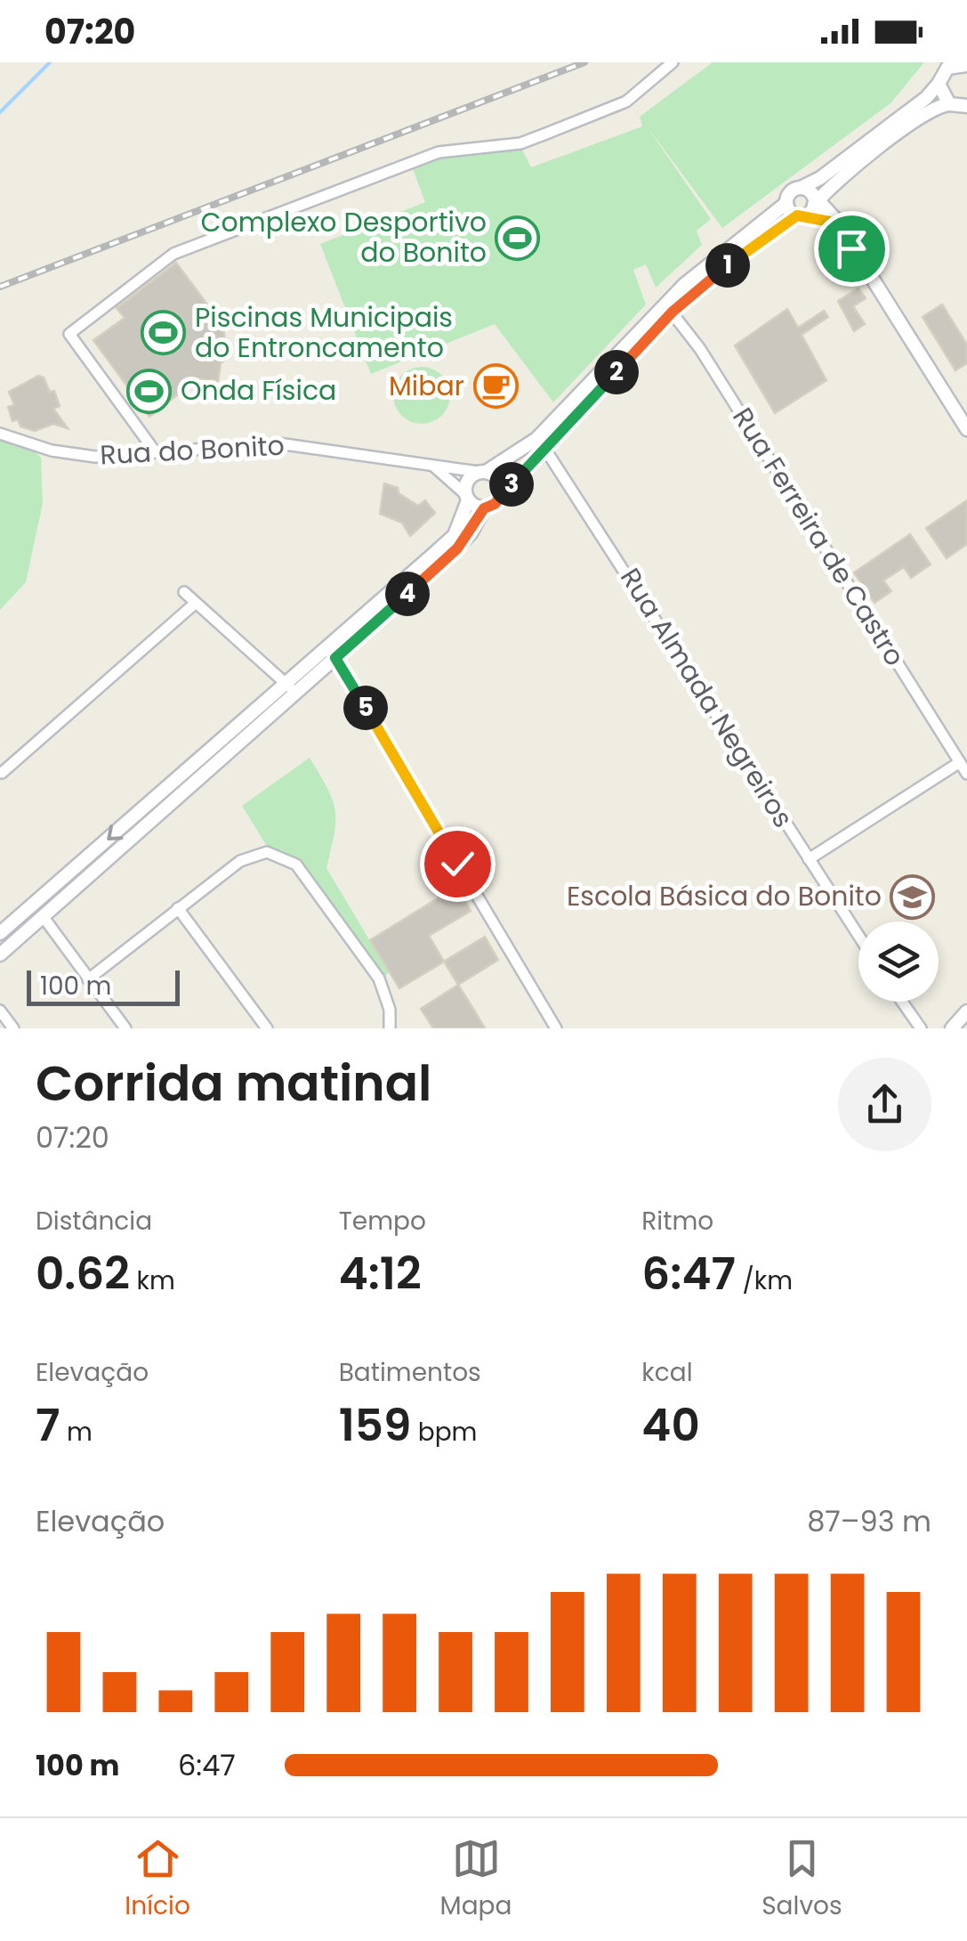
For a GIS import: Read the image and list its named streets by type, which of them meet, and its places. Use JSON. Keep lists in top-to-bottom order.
{
  "streets": {
    "street": ["Rua do Bonito", "Rua Ferreira de Castro", "Rua Almada Negreiros"]
  },
  "places": {
    "sports": ["Complexo Desportivo do Bonito", "Piscinas Municipais do Entroncamento", "Onda Física"],
    "cafe": ["Mibar"],
    "school or university": ["Escola Básica do Bonito"]
  },
  "scale_bar": "100 m",
  "page": {
    "status": "07:20",
    "pins": [
      "1",
      "2",
      "3",
      "4",
      "5"
    ],
    "scale": "100 m",
    "heading": ["Corrida matinal", "07:20"],
    "stats": [
      ["Distância", "0.62 km"],
      ["Tempo", "4:12"],
      ["Ritmo", "6:47 /km"],
      ["Elevação", "7 m"],
      ["Batimentos", "159 bpm"],
      ["kcal", "40"]
    ],
    "chart": ["Elevação", "87–93 m"],
    "list": [
      {
        "name": "100 m",
        "note": "6:47"
      }
    ],
    "tabs": ["Início", "Mapa", "Salvos"]
  }
}
